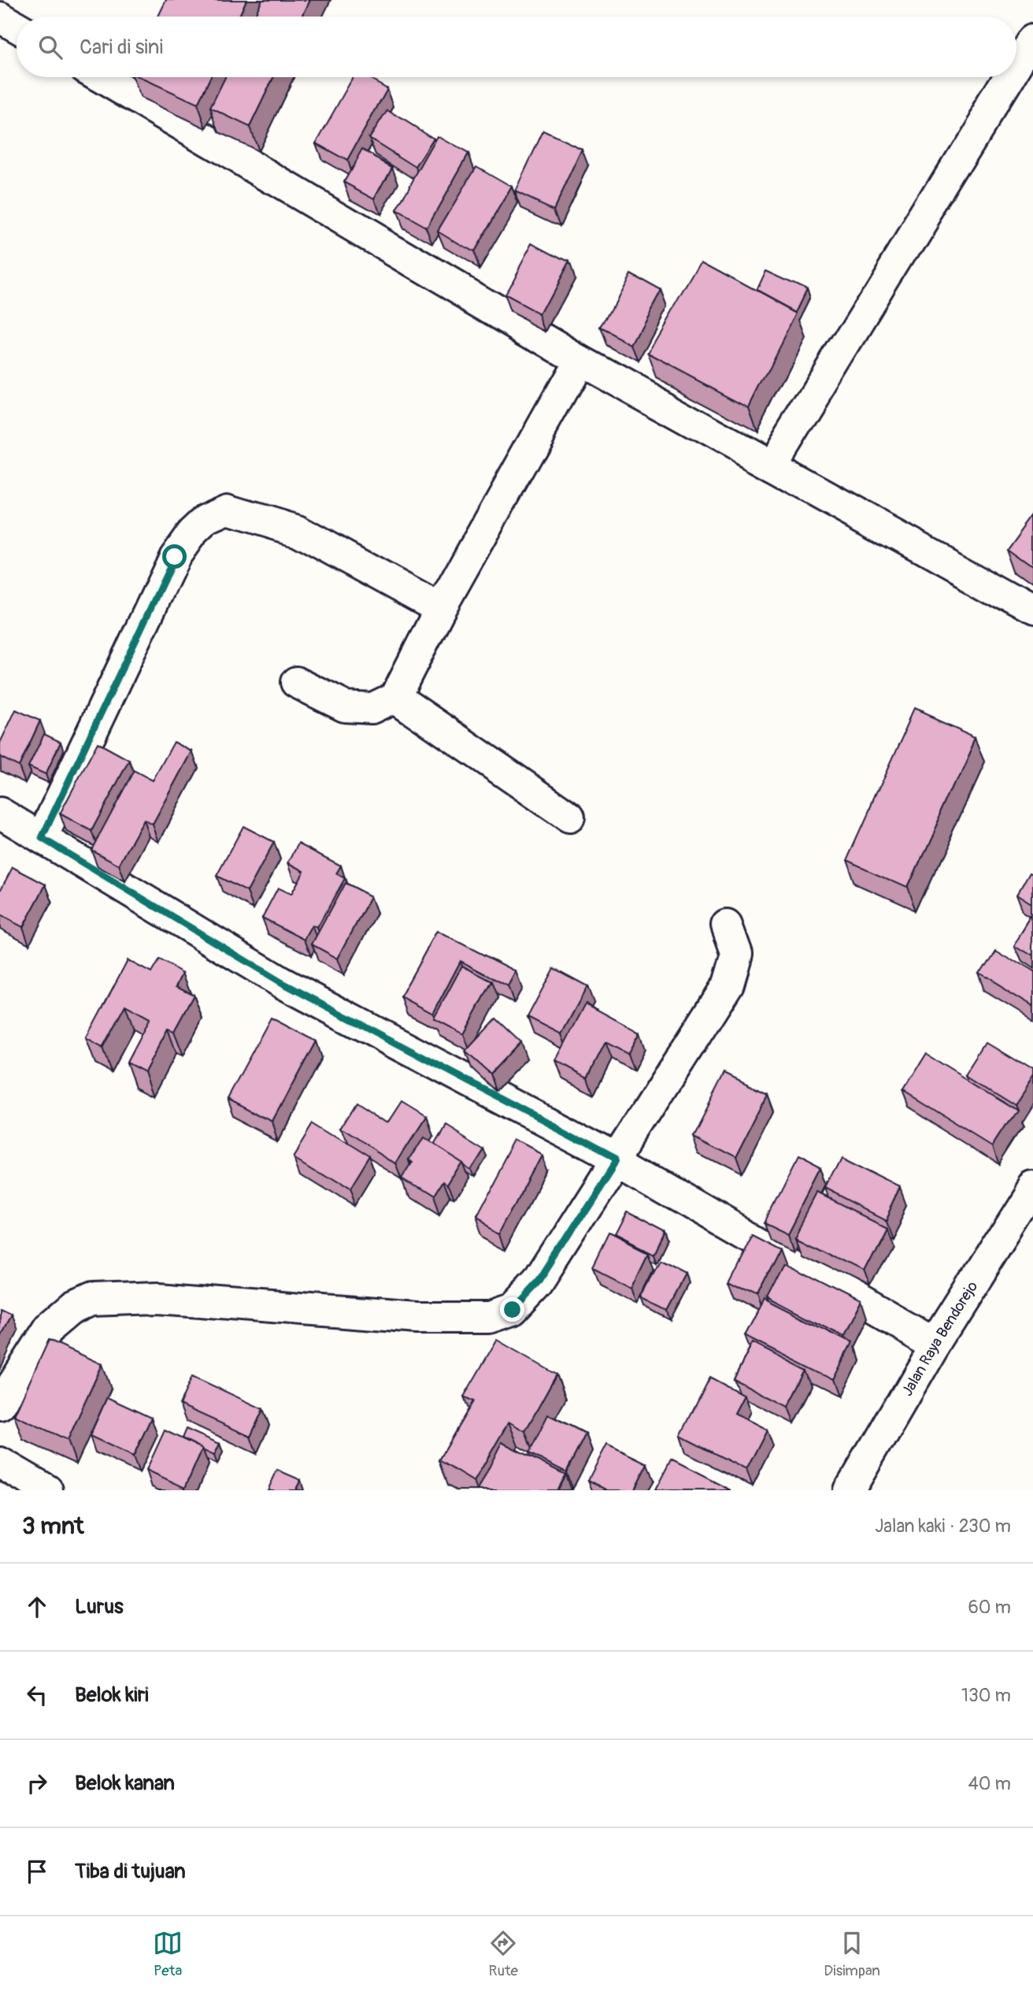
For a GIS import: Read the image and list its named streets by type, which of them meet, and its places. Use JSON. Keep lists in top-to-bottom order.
{
  "streets": {
    "street": ["Jalan Raya Bendorejo"]
  },
  "page": {
    "search": "Cari di sini",
    "heading": ["3 mnt", "Jalan kaki · 230 m"],
    "list": [
      ["Lurus", "60 m"],
      ["Belok kiri", "130 m"],
      ["Belok kanan", "40 m"],
      "Tiba di tujuan"
    ],
    "nav": ["Peta", "Rute", "Disimpan"]
  }
}
